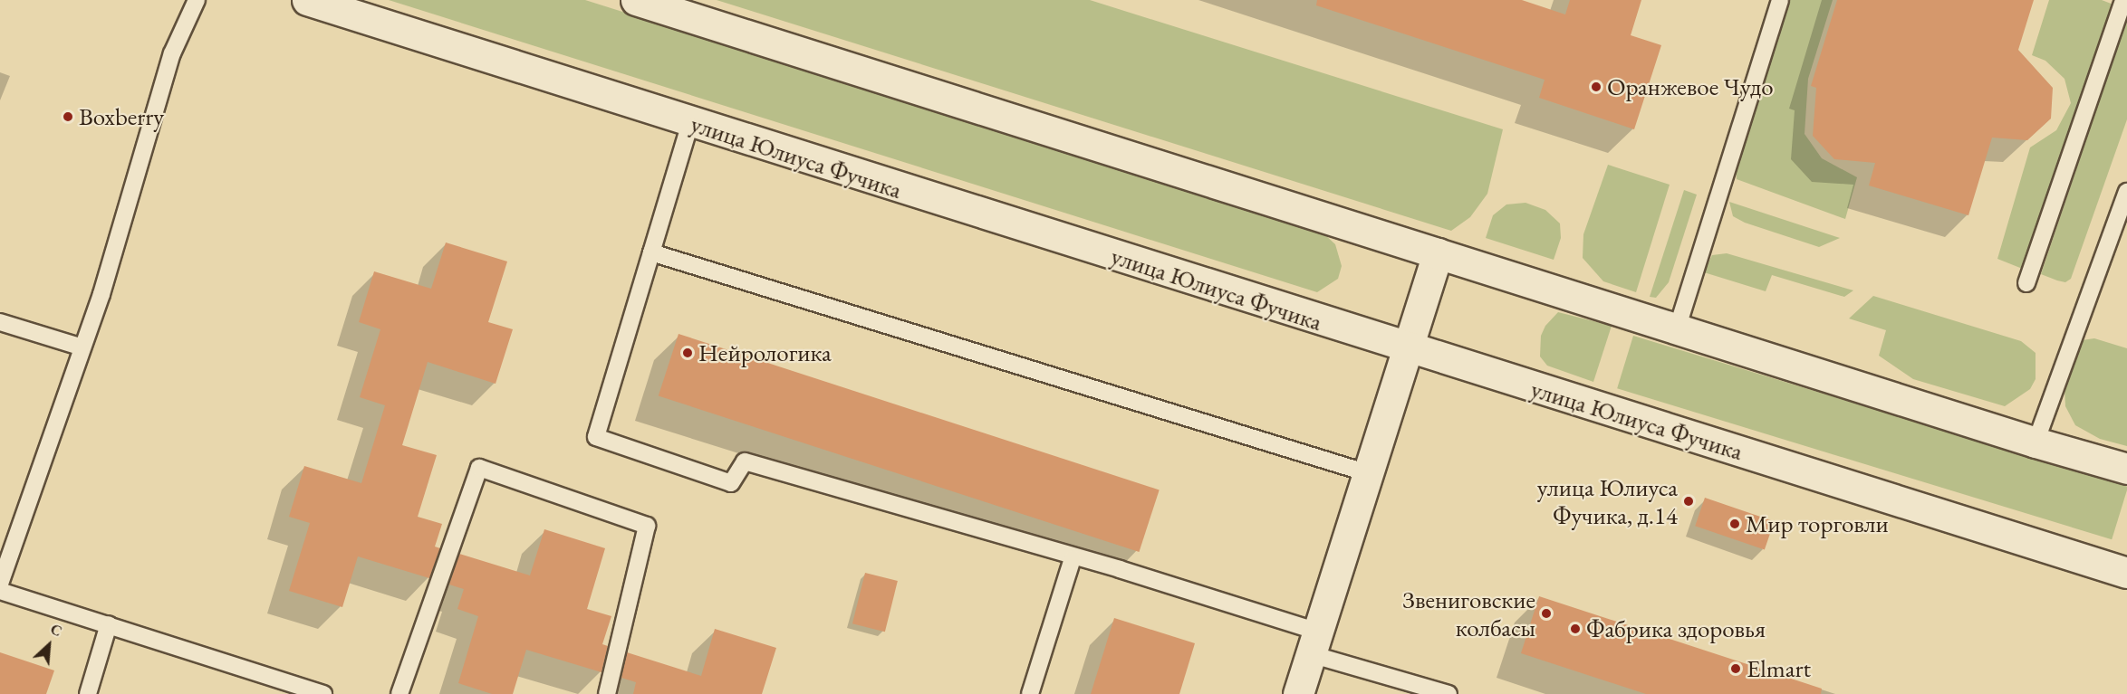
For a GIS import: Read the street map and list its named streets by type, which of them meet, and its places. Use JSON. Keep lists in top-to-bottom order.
{
  "streets": {
    "main road": ["улица Юлиуса Фучика"]
  },
  "places": [
    "Оранжевое Чудо",
    "Boxberry",
    "Нейрологика",
    "улица Юлиуса Фучика, д.14",
    "Мир торговли",
    "Звениговские колбасы",
    "Фабрика здоровья",
    "Elmart"
  ],
  "north": "top right"
}
